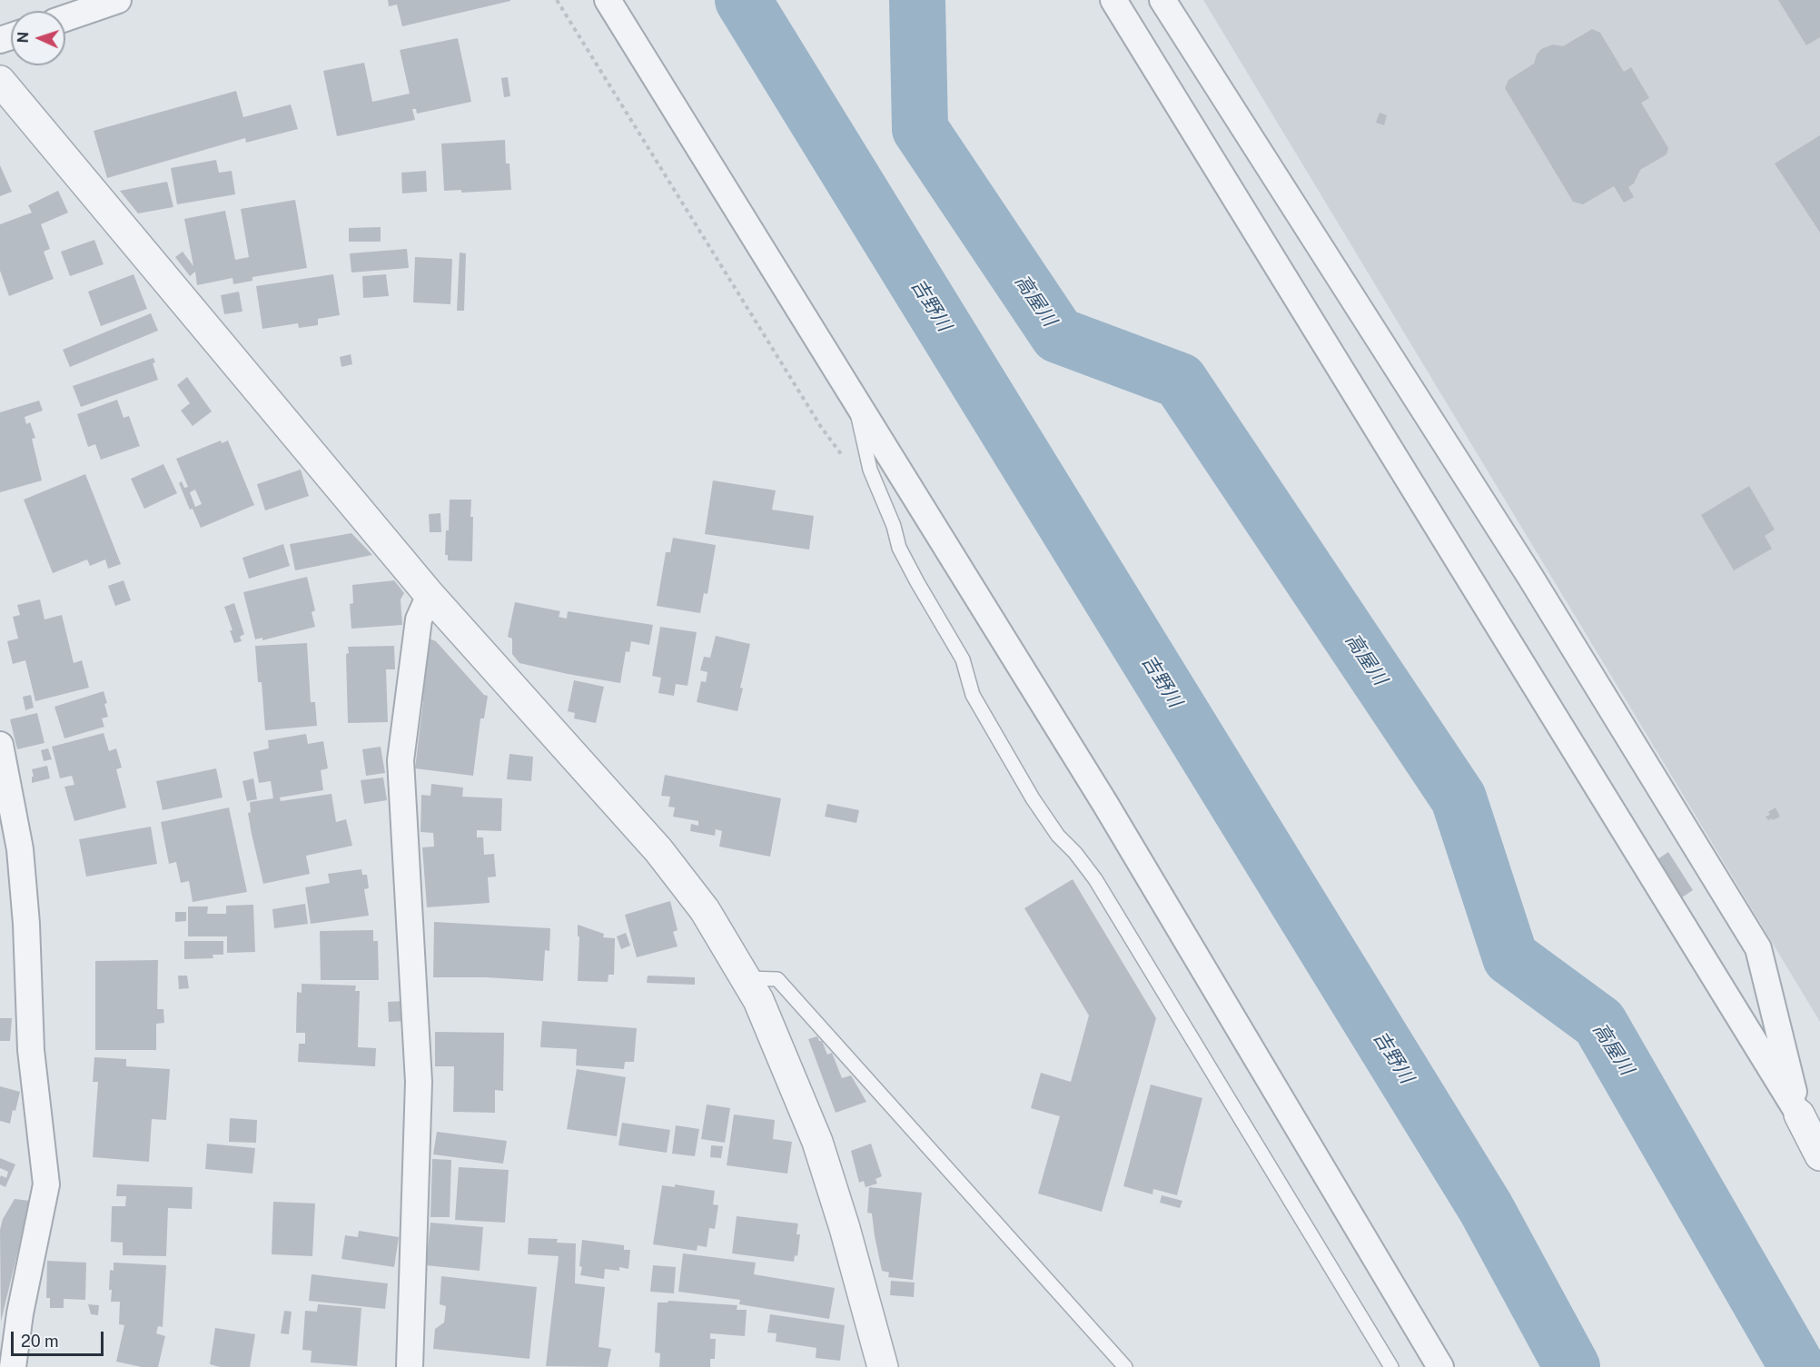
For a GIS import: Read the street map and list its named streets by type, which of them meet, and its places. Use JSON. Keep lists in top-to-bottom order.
{
  "water": ["高屋川", "吉野川"],
  "scale_bar": "20 m",
  "north": "left"
}
